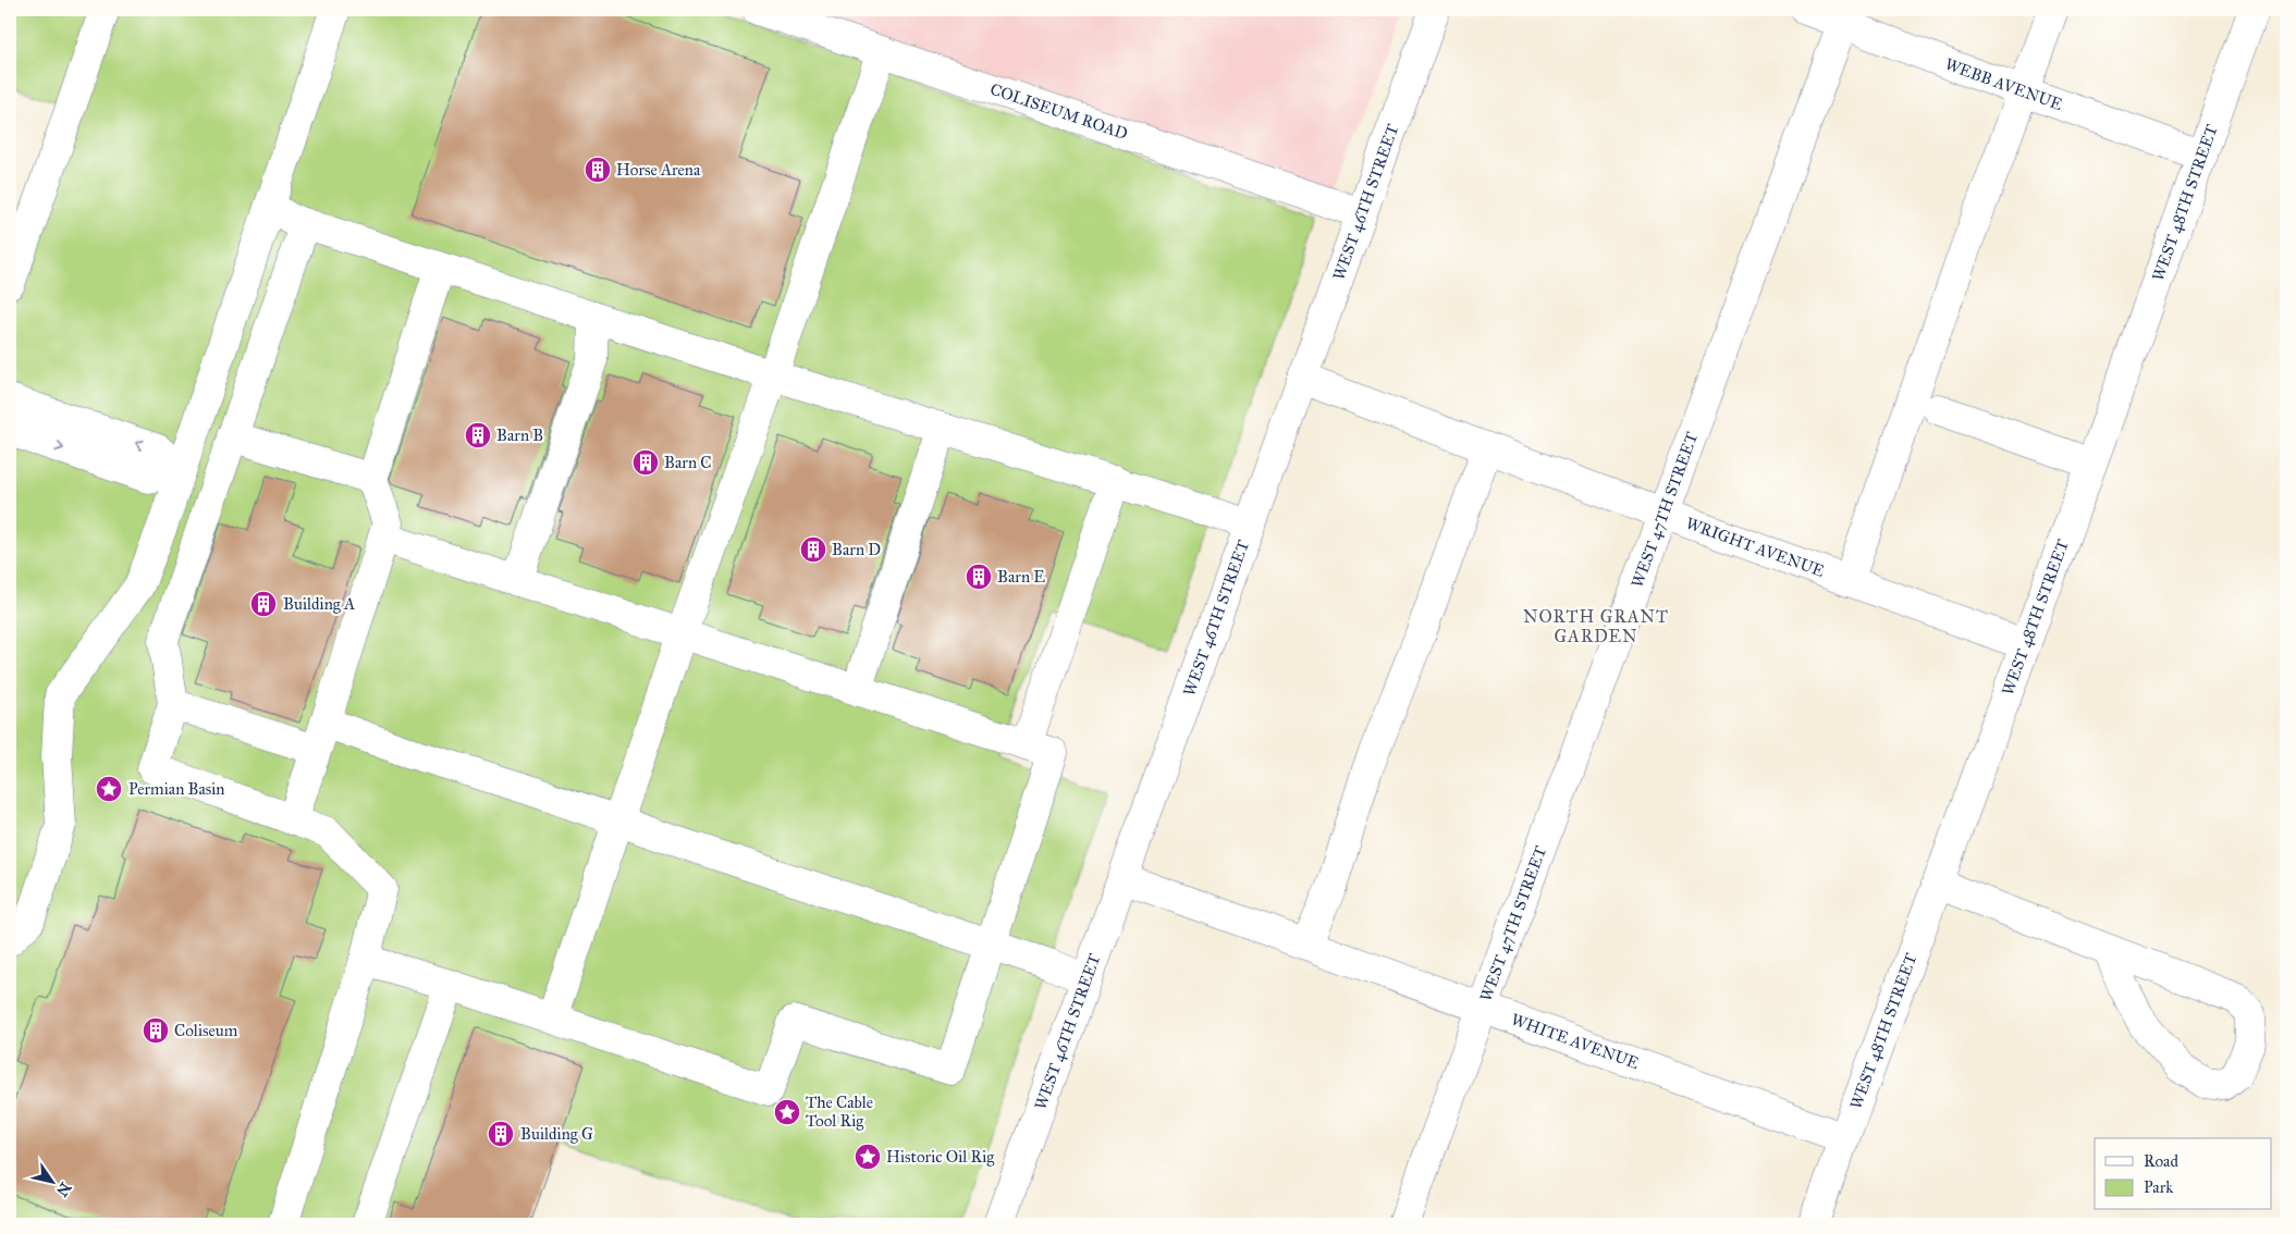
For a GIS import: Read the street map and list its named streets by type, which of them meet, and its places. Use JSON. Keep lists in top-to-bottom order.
{
  "streets": {
    "street": [
      "WEBB AVENUE",
      "COLISEUM ROAD",
      "WEST 46TH STREET",
      "WEST 48TH STREET",
      "WEST 47TH STREET",
      "WRIGHT AVENUE",
      "WHITE AVENUE"
    ]
  },
  "crossings": [
    ["WEBB AVENUE", "WEST 48TH STREET"],
    ["WEBB AVENUE", "WEST 47TH STREET"],
    ["COLISEUM ROAD", "WEST 46TH STREET"],
    ["WEST 46TH STREET", "WRIGHT AVENUE"],
    ["WEST 46TH STREET", "WHITE AVENUE"],
    ["WEST 48TH STREET", "WRIGHT AVENUE"],
    ["WEST 48TH STREET", "WHITE AVENUE"],
    ["WEST 47TH STREET", "WRIGHT AVENUE"],
    ["WEST 47TH STREET", "WHITE AVENUE"]
  ],
  "districts": ["NORTH GRANT GARDEN"],
  "places": {
    "building": [
      "Horse Arena",
      "Barn B",
      "Barn C",
      "Barn D",
      "Barn E",
      "Building A",
      "Coliseum",
      "Building G"
    ],
    "place": ["Permian Basin", "The Cable Tool Rig", "Historic Oil Rig"]
  },
  "legend": ["Road", "Park"],
  "north": "bottom right"
}
